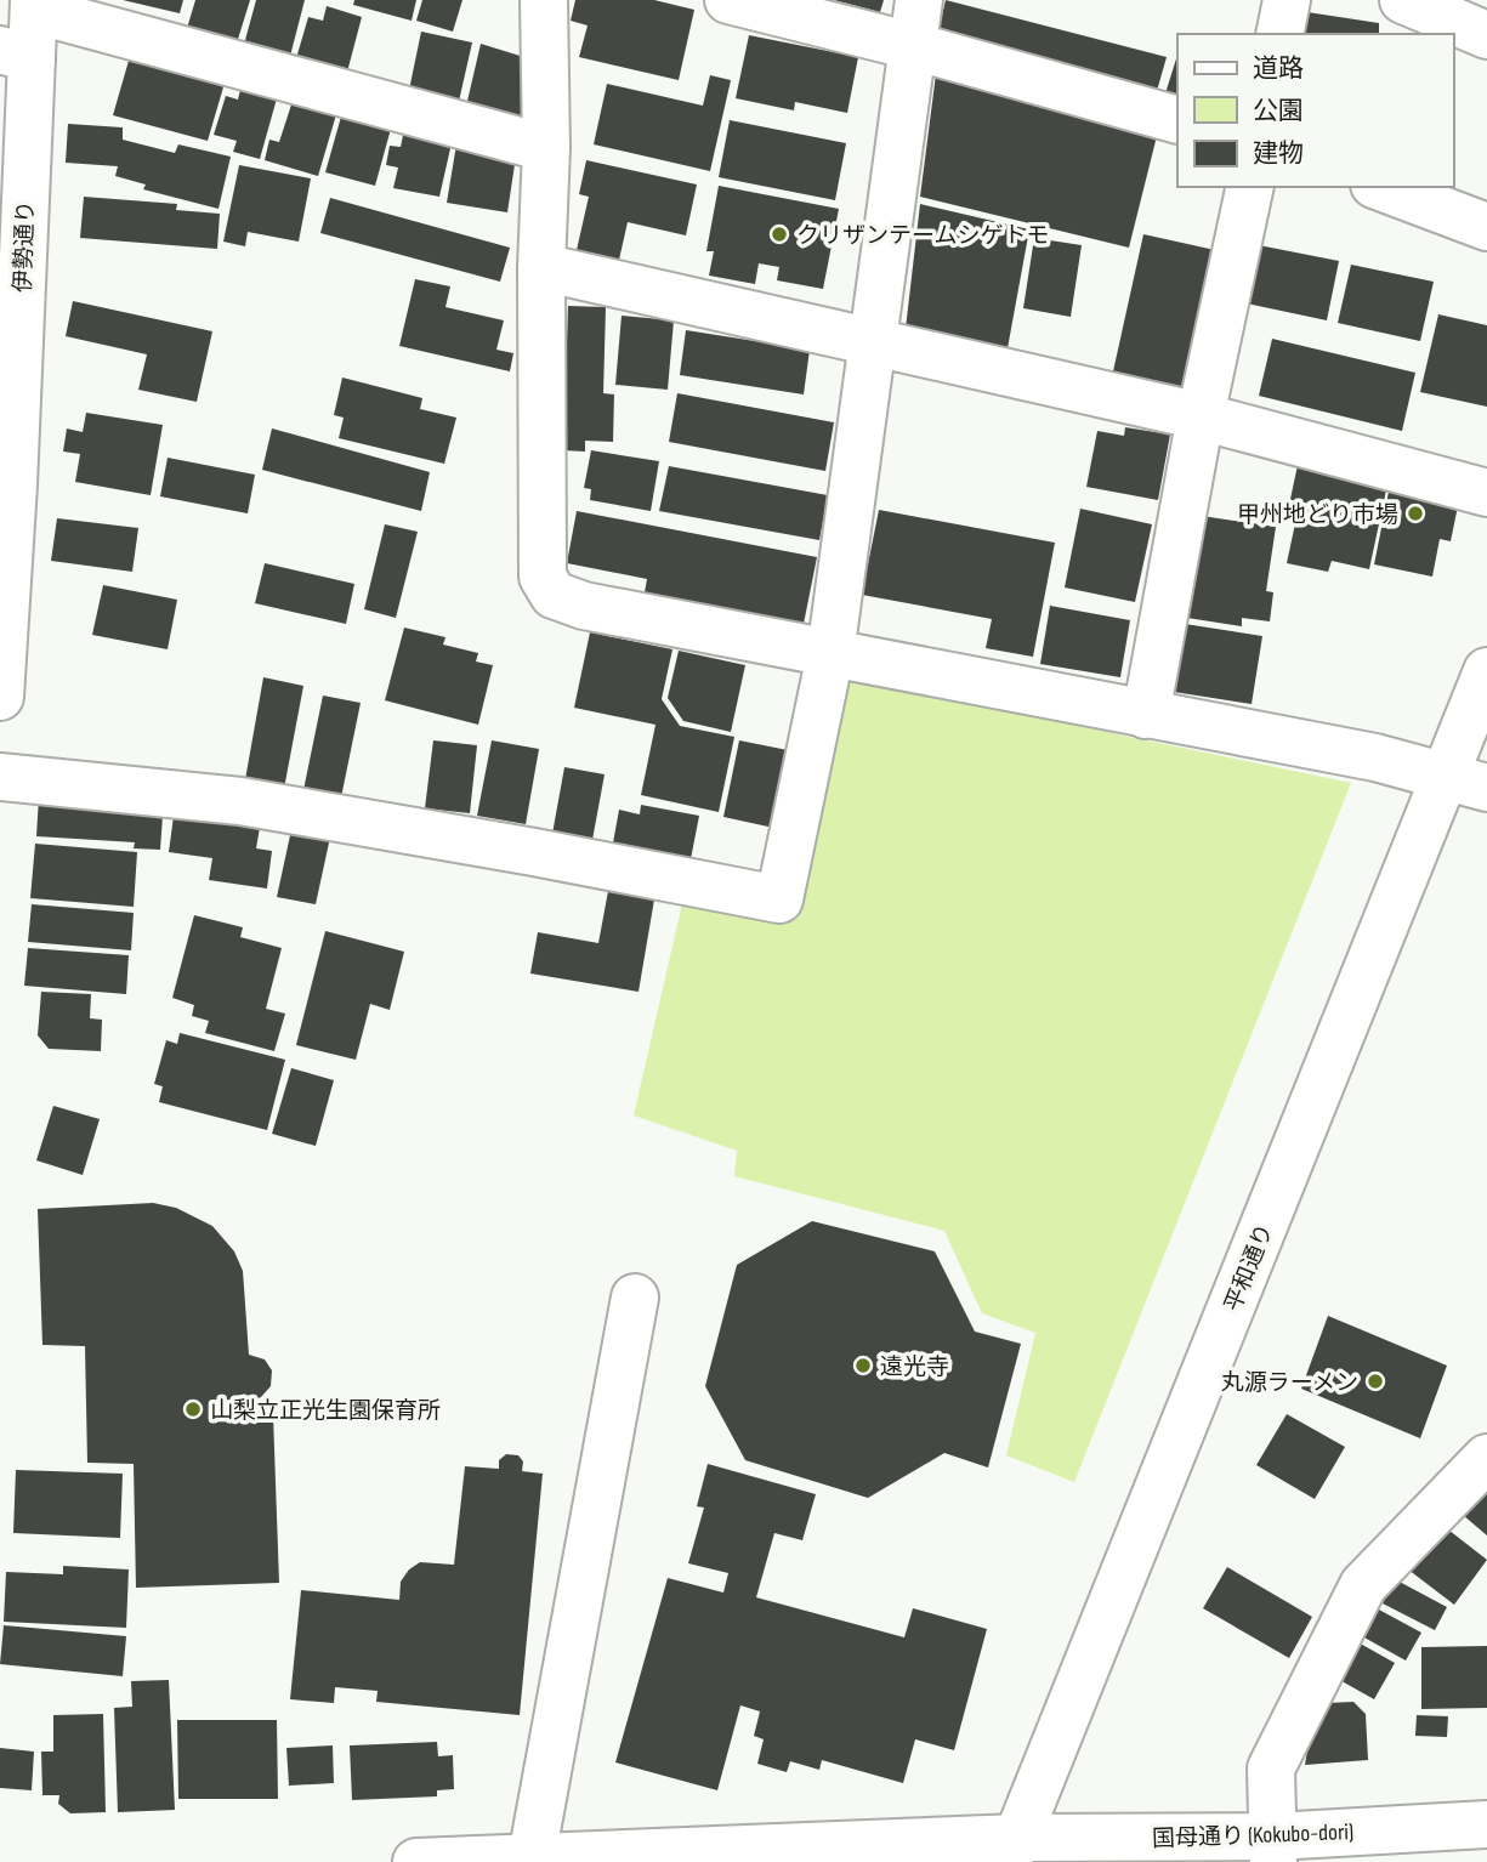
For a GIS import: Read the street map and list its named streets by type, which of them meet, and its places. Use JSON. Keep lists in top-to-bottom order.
{
  "streets": {
    "main road": ["伊勢通り", "平和通り", "国母通り (Kokubo-dori)"]
  },
  "crossings": [
    ["平和通り", "国母通り (Kokubo-dori)"]
  ],
  "places": [
    "クリザンテームシゲトモ",
    "甲州地どり市場",
    "遠光寺",
    "丸源ラーメン",
    "山梨立正光生園保育所"
  ],
  "legend": ["道路", "公園", "建物"]
}
